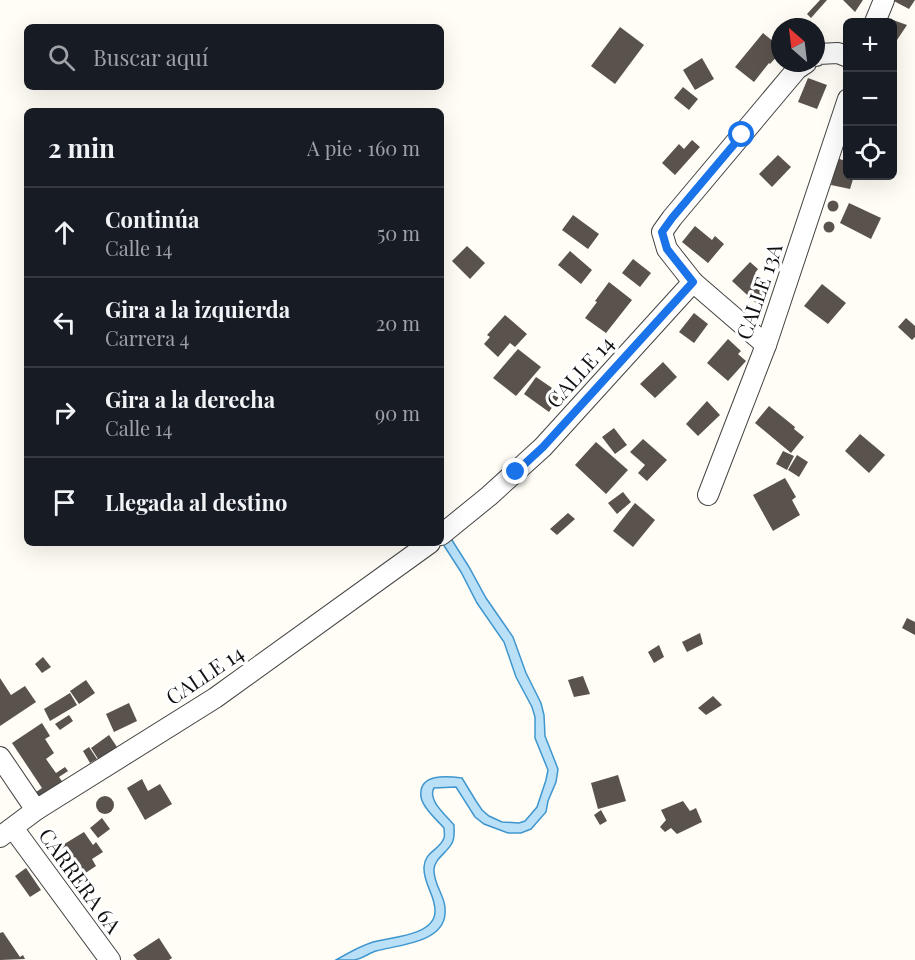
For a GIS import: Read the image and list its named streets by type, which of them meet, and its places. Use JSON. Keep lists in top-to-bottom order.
{
  "streets": {
    "street": ["CALLE 13A", "CALLE 14", "CARRERA 6A"]
  },
  "crossings": [
    ["CALLE 14", "CARRERA 6A"]
  ],
  "north": "top left",
  "page": {
    "map_buttons": ["+", "−"],
    "search": "Buscar aquí",
    "heading": ["2 min", "A pie · 160 m"],
    "list": [
      ["Continúa", "Calle 14", "50 m"],
      ["Gira a la izquierda", "Carrera 4", "20 m"],
      ["Gira a la derecha", "Calle 14", "90 m"],
      "Llegada al destino"
    ]
  }
}
